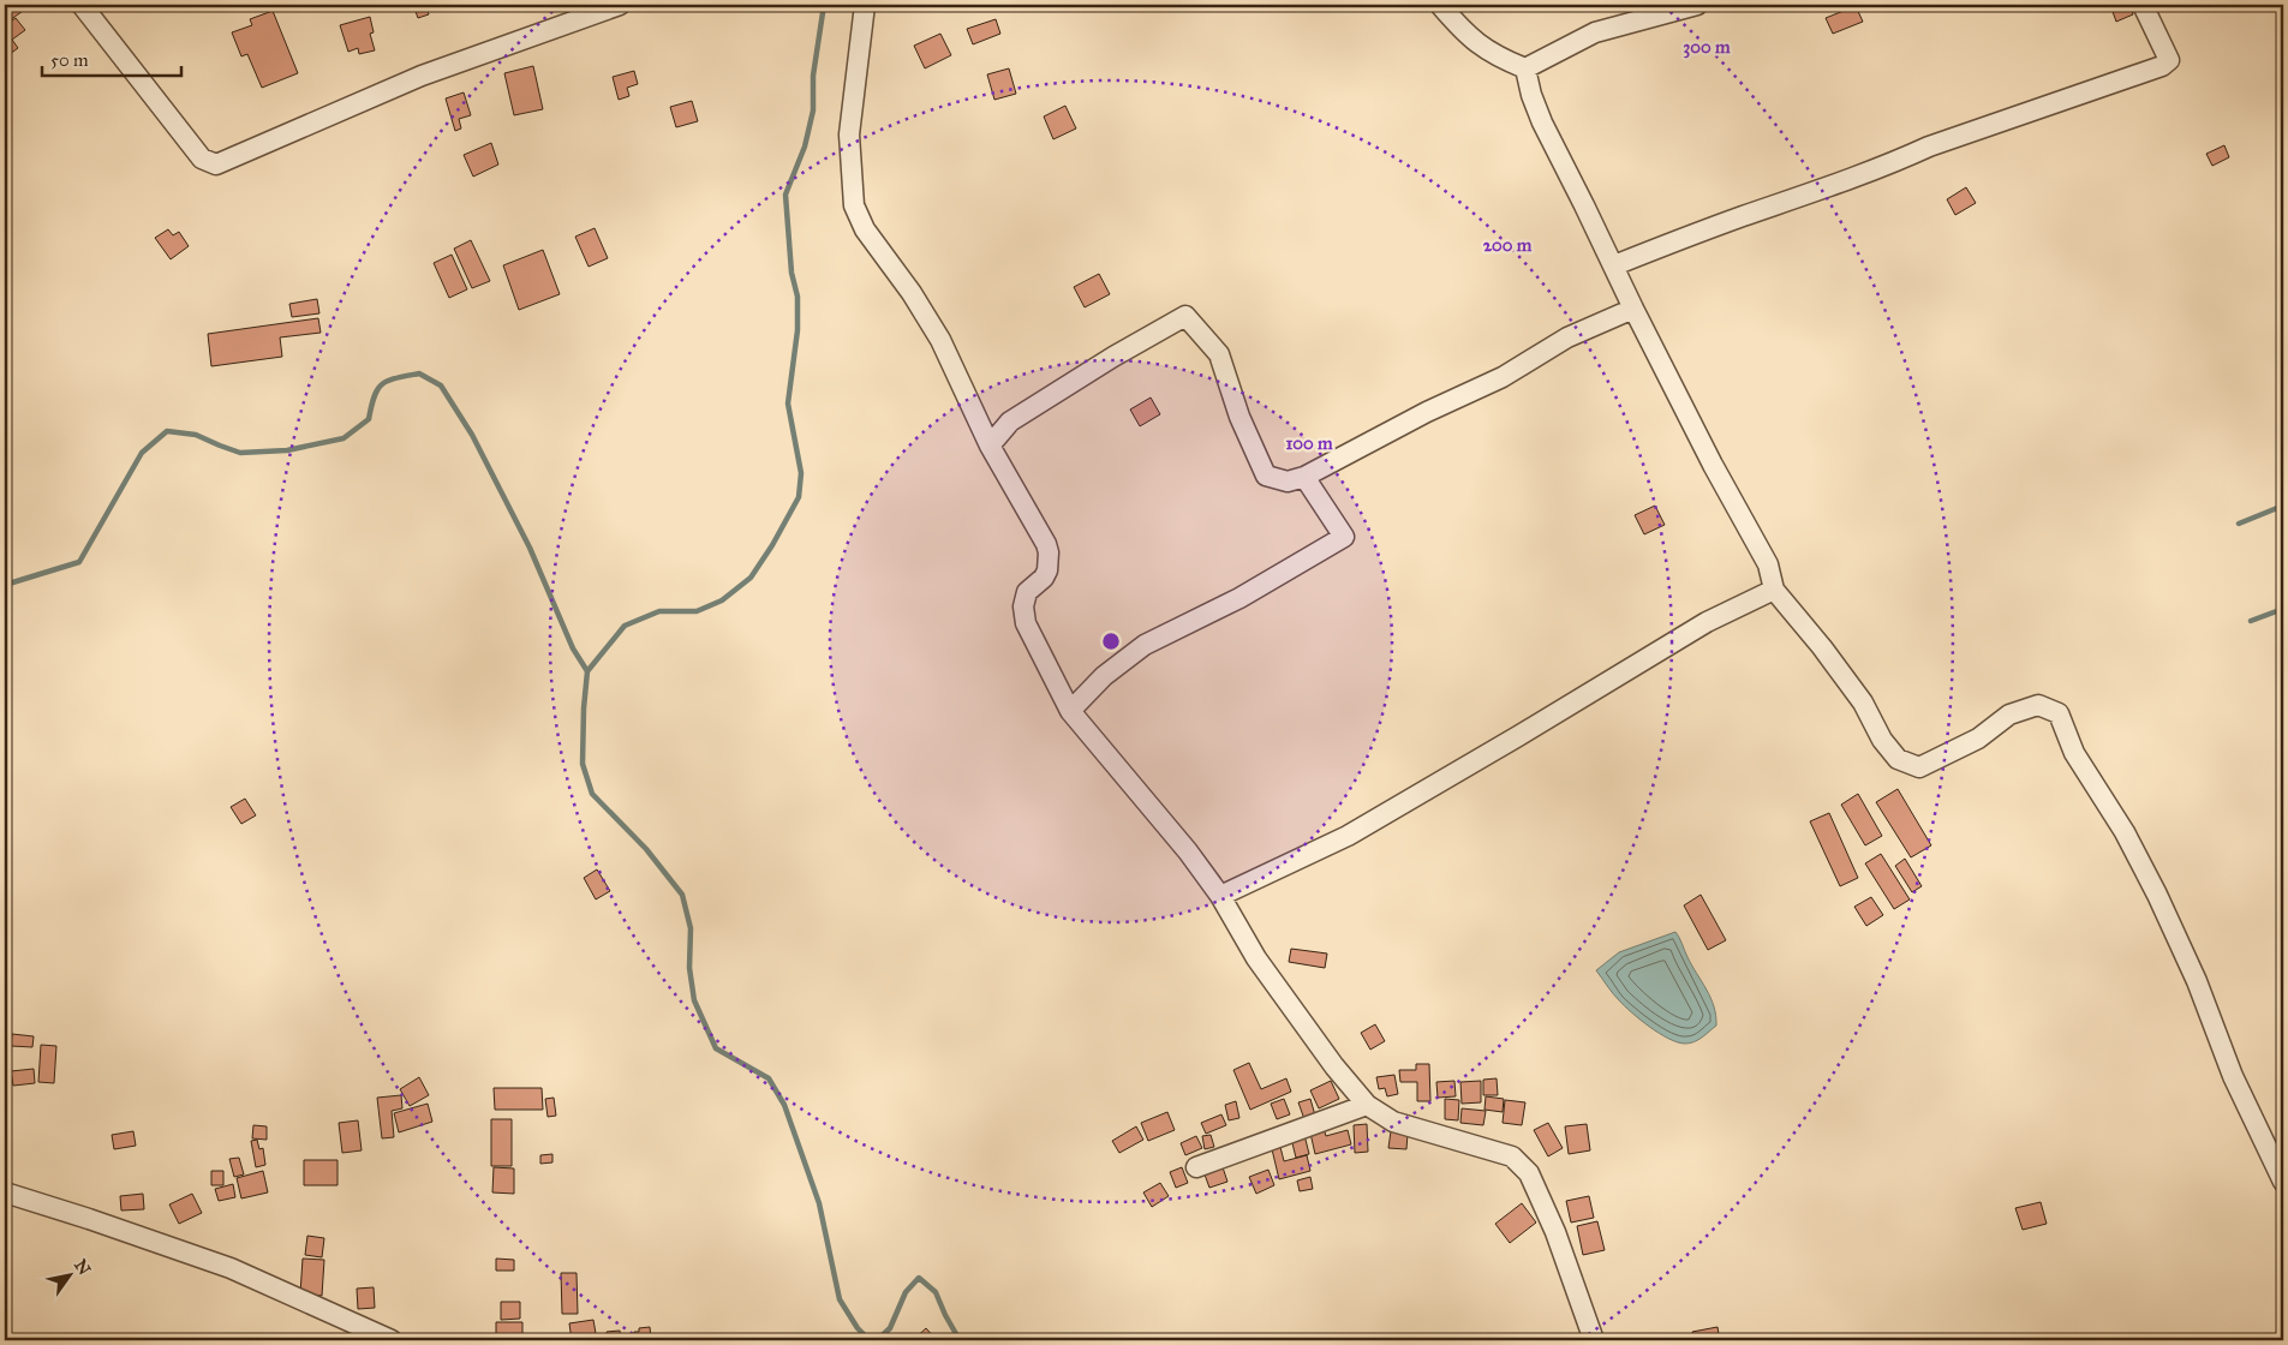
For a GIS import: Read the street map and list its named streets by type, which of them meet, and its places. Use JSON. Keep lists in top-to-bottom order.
{
  "scale_bar": "50 m",
  "north": "top right",
  "rings": ["300 m", "200 m", "100 m"]
}
